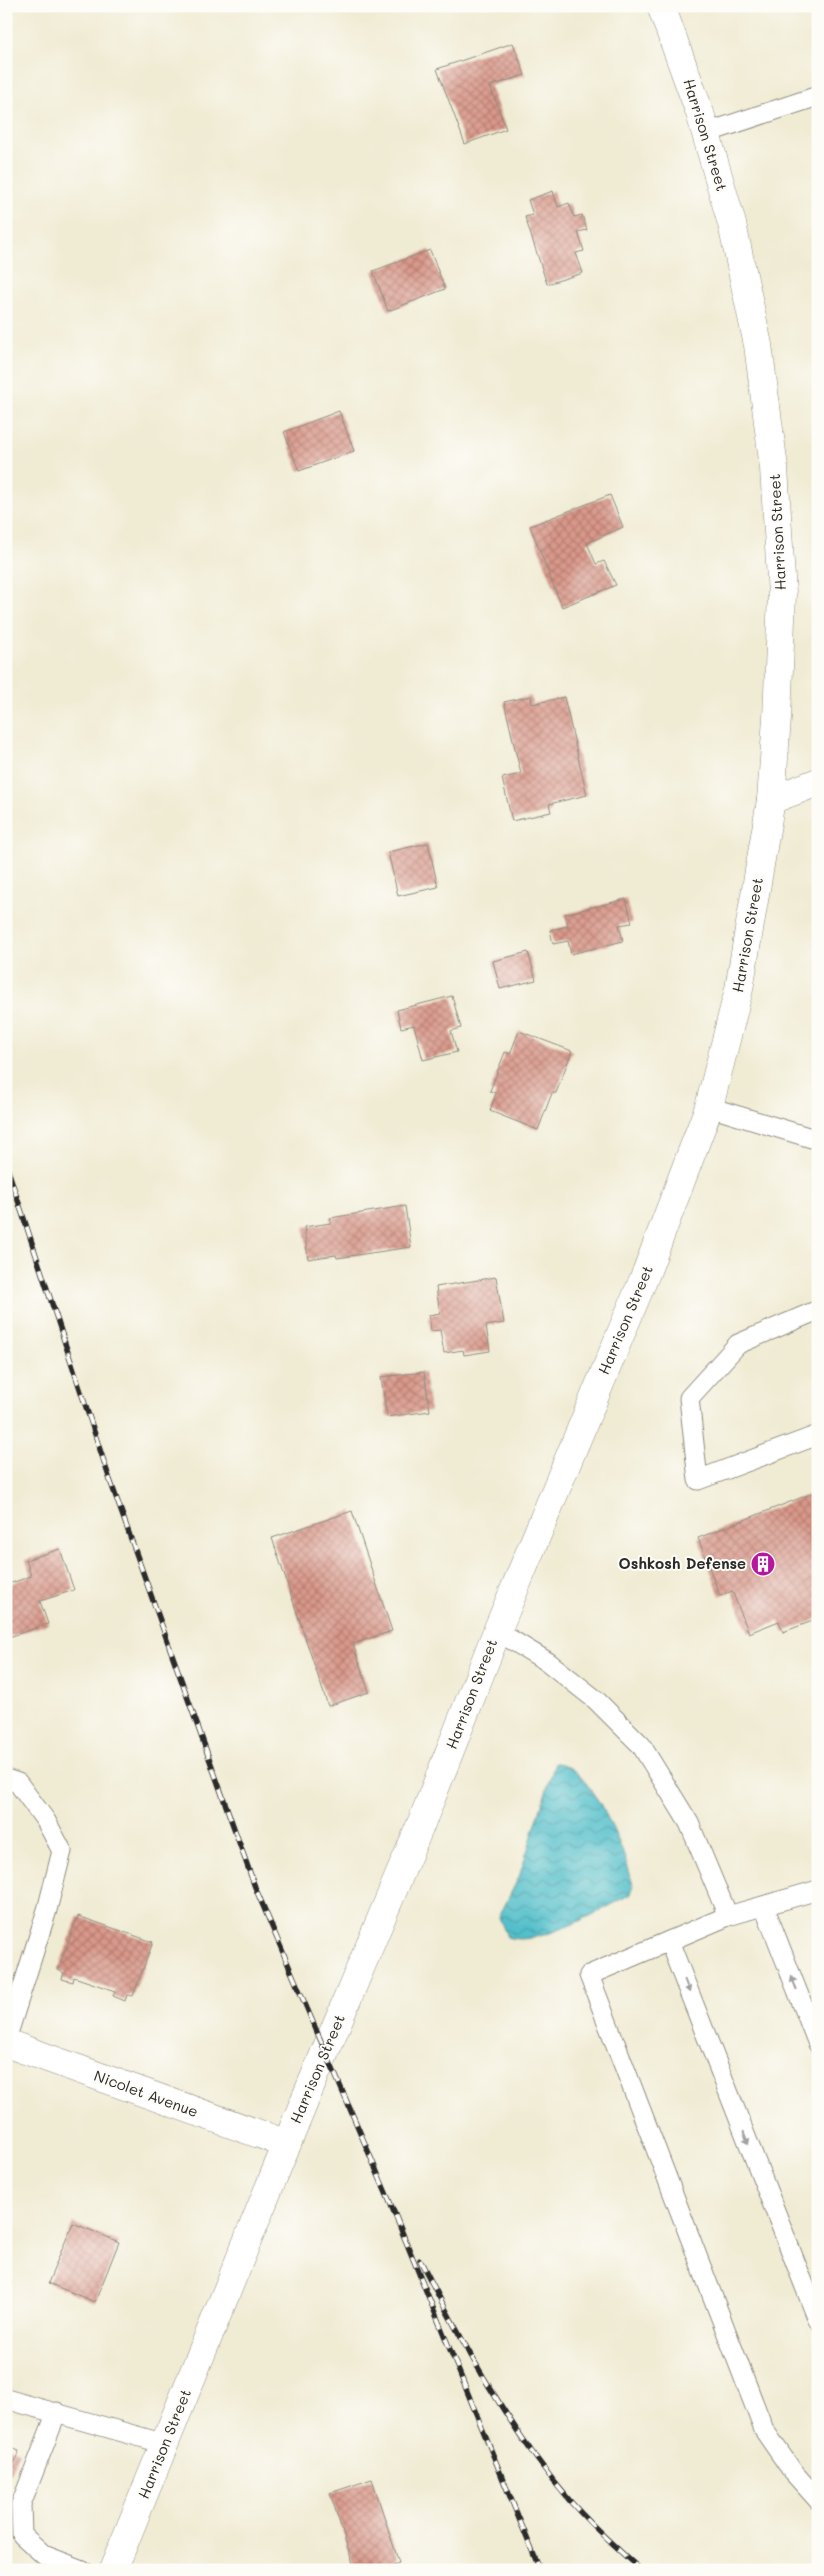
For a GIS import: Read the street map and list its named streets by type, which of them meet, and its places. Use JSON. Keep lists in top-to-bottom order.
{
  "streets": {
    "street": ["Harrison Street", "Nicolet Avenue"]
  },
  "crossings": [
    ["Harrison Street", "Nicolet Avenue"]
  ],
  "places": {
    "building": ["Oshkosh Defense"]
  }
}
